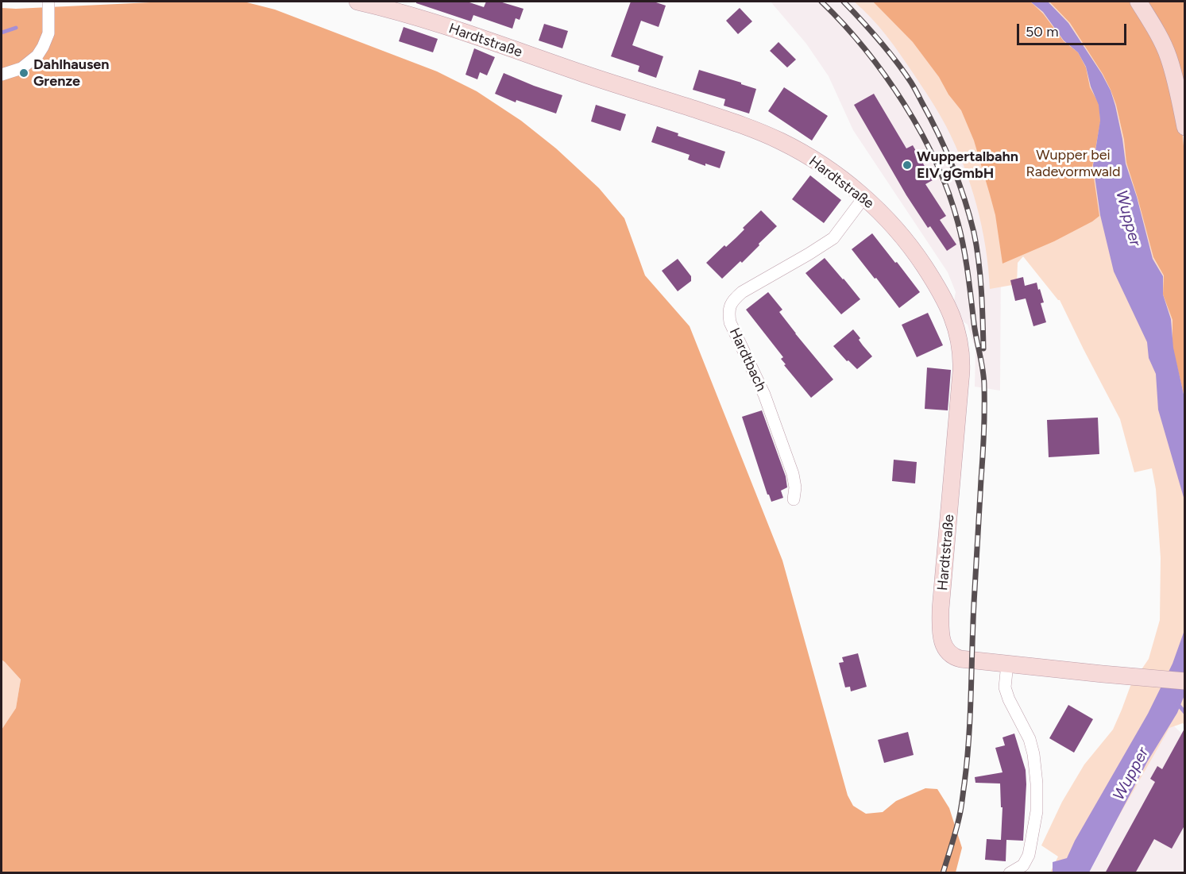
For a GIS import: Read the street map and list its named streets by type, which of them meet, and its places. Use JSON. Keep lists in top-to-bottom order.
{
  "streets": {
    "main road": ["Hardtstraße"],
    "street": ["Hardtbach"]
  },
  "crossings": [
    ["Hardtstraße", "Hardtbach"]
  ],
  "water": ["Wupper"],
  "parks": ["Wupper bei Radevormwald"],
  "places": ["Dahlhausen Grenze", "Wuppertalbahn EIV gGmbH"],
  "scale_bar": "50 m"
}
